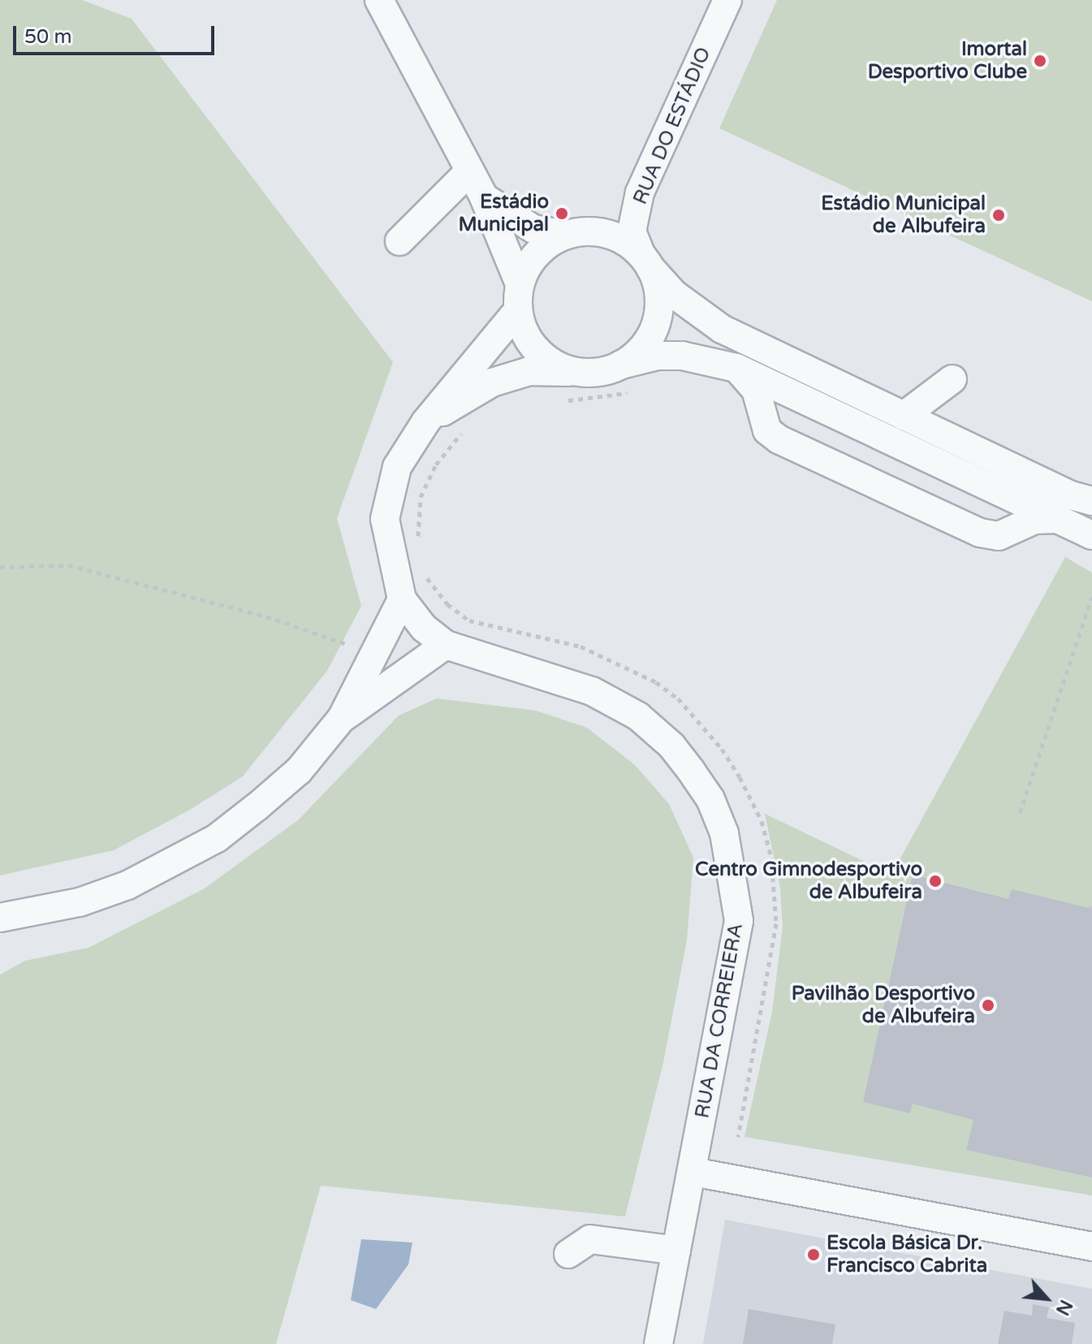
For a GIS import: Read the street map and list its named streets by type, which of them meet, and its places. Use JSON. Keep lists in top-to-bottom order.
{
  "streets": {
    "street": ["RUA DO ESTÁDIO", "RUA DA CORREIERA"]
  },
  "crossings": [
    ["RUA DO ESTÁDIO", "RUA DA CORREIERA"]
  ],
  "places": [
    "Imortal Desportivo Clube",
    "Estádio Municipal",
    "Estádio Municipal de Albufeira",
    "Centro Gimnodesportivo de Albufeira",
    "Pavilhão Desportivo de Albufeira",
    "Escola Básica Dr. Francisco Cabrita"
  ],
  "scale_bar": "50 m",
  "north": "bottom right"
}
